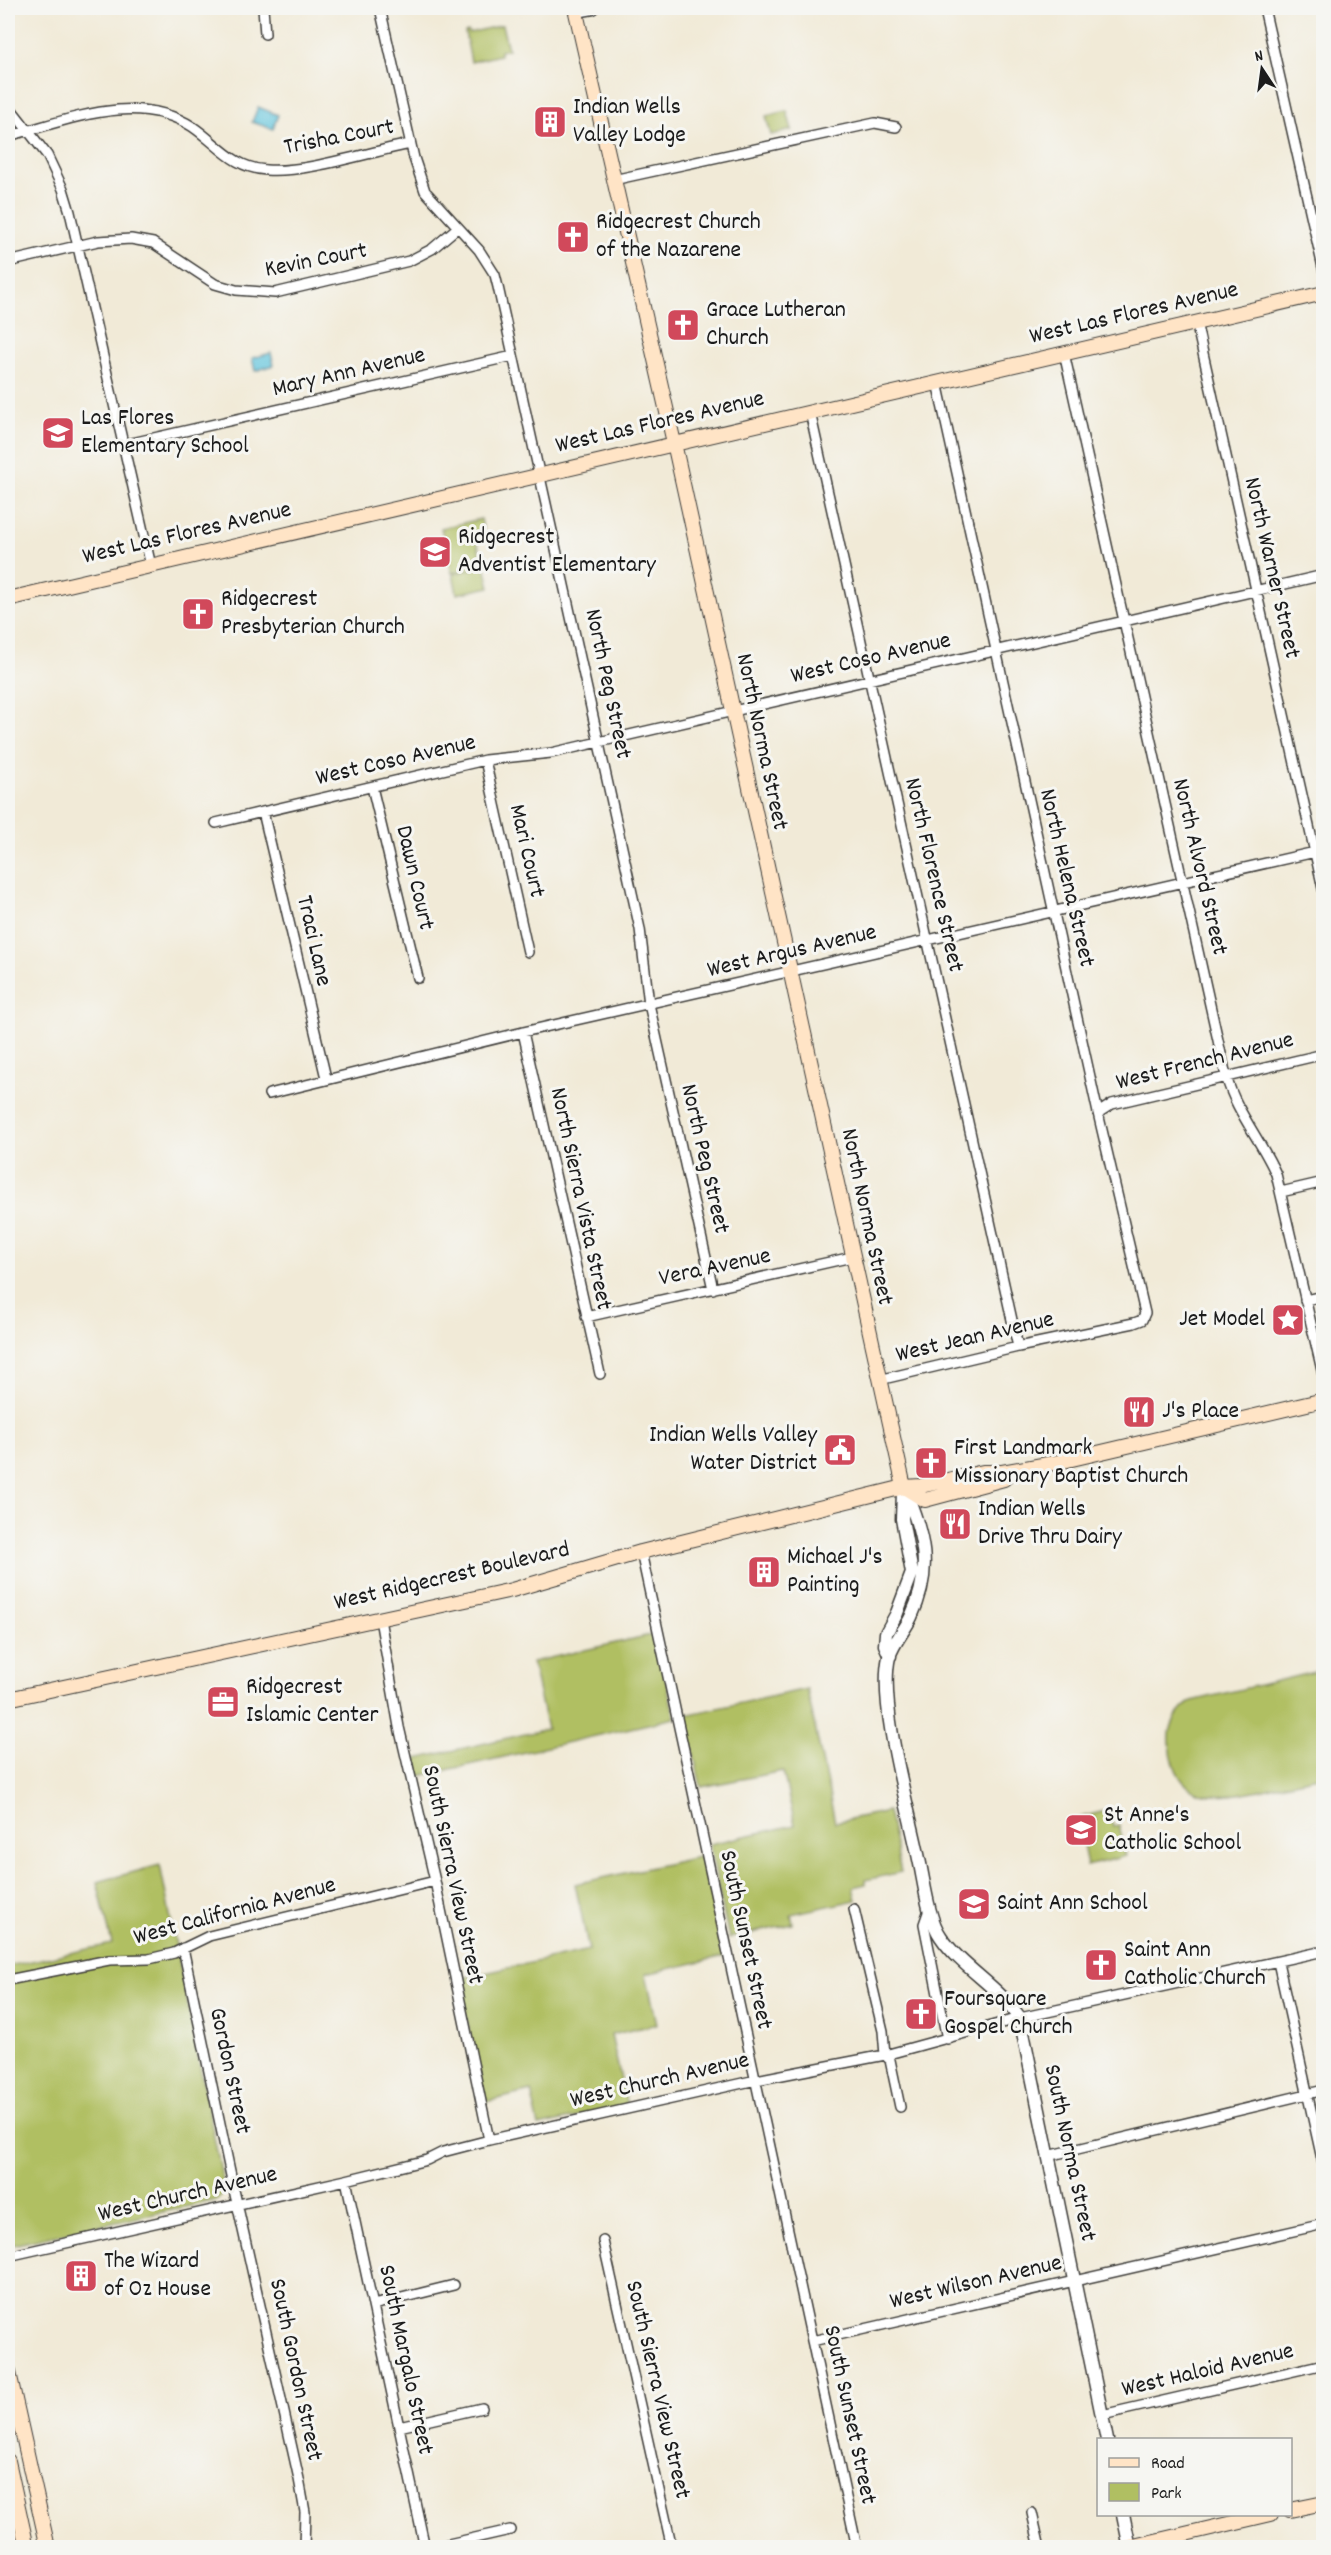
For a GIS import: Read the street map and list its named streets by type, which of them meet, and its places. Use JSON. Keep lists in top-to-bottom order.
{
  "streets": {
    "main road": ["West Las Flores Avenue", "North Norma Street", "West Ridgecrest Boulevard"],
    "street": [
      "Trisha Court",
      "Kevin Court",
      "Mary Ann Avenue",
      "North Warner Street",
      "West Coso Avenue",
      "North Peg Street",
      "Mari Court",
      "North Alvord Street",
      "North Florence Street",
      "Dawn Court",
      "North Helena Street",
      "Traci Lane",
      "West Argus Avenue",
      "West French Avenue",
      "North Sierra Vista Street",
      "Vera Avenue",
      "West Jean Avenue",
      "South Sierra View Street",
      "West California Avenue",
      "South Sunset Street",
      "Gordon Street",
      "West Church Avenue",
      "South Norma Street",
      "West Wilson Avenue",
      "South Margalo Street",
      "South Gordon Street",
      "West Haloid Avenue"
    ]
  },
  "crossings": [
    ["Trisha Court", "North Peg Street"],
    ["Kevin Court", "North Peg Street"],
    ["West Las Flores Avenue", "North Warner Street"],
    ["West Las Flores Avenue", "North Peg Street"],
    ["West Las Flores Avenue", "North Norma Street"],
    ["West Las Flores Avenue", "North Alvord Street"],
    ["West Las Flores Avenue", "North Florence Street"],
    ["West Las Flores Avenue", "North Helena Street"],
    ["Mary Ann Avenue", "North Peg Street"],
    ["North Warner Street", "West Coso Avenue"],
    ["North Warner Street", "West Argus Avenue"],
    ["West Coso Avenue", "North Peg Street"],
    ["West Coso Avenue", "North Norma Street"],
    ["West Coso Avenue", "Mari Court"],
    ["West Coso Avenue", "North Alvord Street"],
    ["West Coso Avenue", "North Florence Street"],
    ["West Coso Avenue", "Dawn Court"],
    ["West Coso Avenue", "North Helena Street"],
    ["West Coso Avenue", "Traci Lane"],
    ["North Peg Street", "West Argus Avenue"],
    ["North Peg Street", "Vera Avenue"],
    ["North Norma Street", "West Argus Avenue"],
    ["North Norma Street", "Vera Avenue"],
    ["North Norma Street", "West Jean Avenue"],
    ["North Norma Street", "West Ridgecrest Boulevard"],
    ["North Norma Street", "South Norma Street"],
    ["North Alvord Street", "West Argus Avenue"],
    ["North Alvord Street", "West French Avenue"],
    ["North Florence Street", "West Argus Avenue"],
    ["North Florence Street", "West Jean Avenue"],
    ["North Helena Street", "West Argus Avenue"],
    ["North Helena Street", "West French Avenue"],
    ["North Helena Street", "West Jean Avenue"],
    ["Traci Lane", "West Argus Avenue"],
    ["West Argus Avenue", "North Sierra Vista Street"],
    ["North Sierra Vista Street", "Vera Avenue"],
    ["West Ridgecrest Boulevard", "South Sierra View Street"],
    ["West Ridgecrest Boulevard", "South Sunset Street"],
    ["West Ridgecrest Boulevard", "South Norma Street"],
    ["South Sierra View Street", "West California Avenue"],
    ["South Sierra View Street", "West Church Avenue"],
    ["West California Avenue", "Gordon Street"],
    ["South Sunset Street", "West Church Avenue"],
    ["South Sunset Street", "West Wilson Avenue"],
    ["Gordon Street", "West Church Avenue"],
    ["Gordon Street", "South Gordon Street"],
    ["West Church Avenue", "South Norma Street"],
    ["West Church Avenue", "South Margalo Street"],
    ["West Church Avenue", "South Gordon Street"],
    ["South Norma Street", "West Wilson Avenue"],
    ["South Norma Street", "West Haloid Avenue"]
  ],
  "places": {
    "building": ["Indian Wells Valley Lodge", "Michael J's Painting", "The Wizard of Oz House"],
    "church": [
      "Ridgecrest Church of the Nazarene",
      "Grace Lutheran Church",
      "Ridgecrest Presbyterian Church",
      "First Landmark Missionary Baptist Church",
      "Saint Ann Catholic Church",
      "Foursquare Gospel Church"
    ],
    "school or university": [
      "Las Flores Elementary School",
      "Ridgecrest Adventist Elementary",
      "St Anne's Catholic School",
      "Saint Ann School"
    ],
    "place": ["Jet Model"],
    "restaurant": ["J's Place", "Indian Wells Drive Thru Dairy"],
    "public building": ["Indian Wells Valley Water District"],
    "office": ["Ridgecrest Islamic Center"]
  },
  "legend": ["Road", "Park"],
  "north": "top"
}
